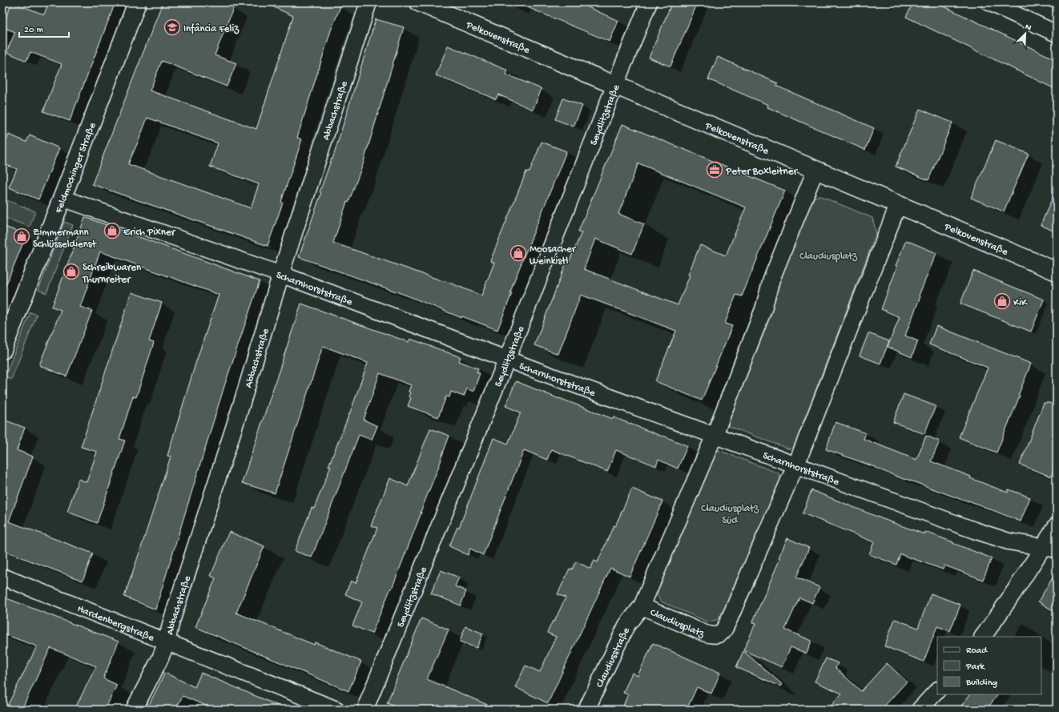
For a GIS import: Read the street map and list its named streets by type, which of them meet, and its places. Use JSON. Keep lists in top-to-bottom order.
{
  "streets": {
    "street": [
      "Pelkovenstraße",
      "Abbachstraße",
      "Seydlitzstraße",
      "Feldmochinger Straße",
      "Scharnhorststraße",
      "Hardenbergstraße",
      "Claudiusplatz",
      "Claudiusstraße"
    ]
  },
  "crossings": [
    ["Pelkovenstraße", "Seydlitzstraße"],
    ["Pelkovenstraße", "Claudiusplatz"],
    ["Abbachstraße", "Scharnhorststraße"],
    ["Abbachstraße", "Hardenbergstraße"],
    ["Seydlitzstraße", "Scharnhorststraße"],
    ["Feldmochinger Straße", "Scharnhorststraße"],
    ["Scharnhorststraße", "Claudiusplatz"],
    ["Claudiusplatz", "Claudiusstraße"]
  ],
  "parks": ["Claudiusplatz", "Claudiusplatz Süd"],
  "places": {
    "school or university": ["Infância Feliz"],
    "office": ["Peter Boxleitner"],
    "shop": [
      "Erich Pixner",
      "Zimmermann Schlüsseldienst",
      "Moosacher Weinkistl",
      "Schreibwaren Thurnreiter",
      "KiK"
    ]
  },
  "legend": ["Road", "Park", "Building"],
  "scale_bar": "20 m",
  "north": "top right"
}
